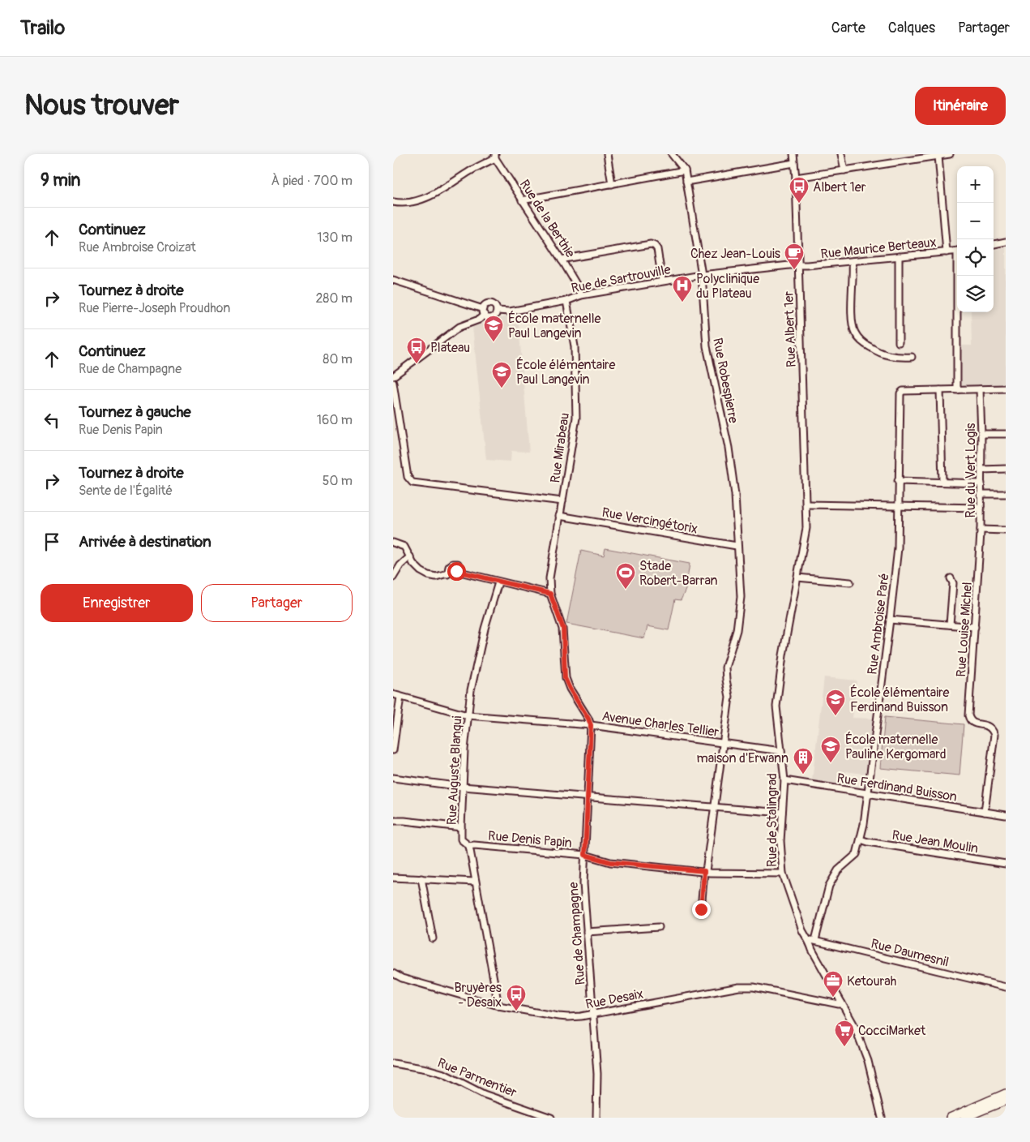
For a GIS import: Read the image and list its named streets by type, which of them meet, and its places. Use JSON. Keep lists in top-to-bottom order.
{
  "streets": {
    "street": [
      "Rue de la Berthie",
      "Rue Maurice Berteaux",
      "Rue de Sartrouville",
      "Rue Albert 1er",
      "Rue Robespierre",
      "Rue Mirabeau",
      "Rue du Vert Logis",
      "Rue Vercingétorix",
      "Rue Ambroise Paré",
      "Rue Louise Michel",
      "Avenue Charles Tellier",
      "Rue Auguste Blanqui",
      "Rue Ferdinand Buisson",
      "Rue de Stalingrad",
      "Rue Denis Papin",
      "Rue Jean Moulin",
      "Rue de Champagne",
      "Rue Daumesnil",
      "Rue Desaix",
      "Rue Parmentier"
    ]
  },
  "crossings": [
    ["Rue de la Berthie", "Rue de Sartrouville"],
    ["Rue Maurice Berteaux", "Rue de Sartrouville"],
    ["Rue Maurice Berteaux", "Rue Albert 1er"],
    ["Rue de Sartrouville", "Rue Albert 1er"],
    ["Rue de Sartrouville", "Rue Robespierre"],
    ["Rue de Sartrouville", "Rue Mirabeau"],
    ["Rue Albert 1er", "Rue de Stalingrad"],
    ["Rue Robespierre", "Rue Vercingétorix"],
    ["Rue Robespierre", "Avenue Charles Tellier"],
    ["Rue Robespierre", "Rue Denis Papin"],
    ["Rue Mirabeau", "Rue Vercingétorix"],
    ["Rue du Vert Logis", "Rue Louise Michel"],
    ["Rue Ambroise Paré", "Rue Ferdinand Buisson"],
    ["Rue Ambroise Paré", "Rue de Stalingrad"],
    ["Rue Ambroise Paré", "Rue Jean Moulin"],
    ["Rue Ambroise Paré", "Rue Daumesnil"],
    ["Rue Louise Michel", "Rue Ferdinand Buisson"],
    ["Avenue Charles Tellier", "Rue Auguste Blanqui"],
    ["Avenue Charles Tellier", "Rue de Stalingrad"],
    ["Avenue Charles Tellier", "Rue de Champagne"],
    ["Rue Auguste Blanqui", "Rue Denis Papin"],
    ["Rue Auguste Blanqui", "Rue Desaix"],
    ["Rue Ferdinand Buisson", "Rue de Stalingrad"],
    ["Rue de Stalingrad", "Rue Denis Papin"],
    ["Rue de Stalingrad", "Rue Daumesnil"],
    ["Rue de Stalingrad", "Rue Desaix"],
    ["Rue Denis Papin", "Rue de Champagne"],
    ["Rue de Champagne", "Rue Desaix"]
  ],
  "places": {
    "bus stop": ["Albert 1er", "Plateau", "Bruyères - Desaix"],
    "cafe": ["Chez Jean-Louis"],
    "hospital": ["Polyclinique du Plateau"],
    "school or university": [
      "École maternelle Paul Langevin",
      "École élémentaire Paul Langevin",
      "École élémentaire Ferdinand Buisson",
      "École maternelle Pauline Kergomard"
    ],
    "sports": ["Stade Robert-Barran"],
    "building": ["maison d'Erwann"],
    "office": ["Ketourah"],
    "supermarket": ["CocciMarket"]
  },
  "page": {
    "header": "Trailo",
    "nav": ["Carte", "Calques", "Partager"],
    "buttons": [
      "Itinéraire",
      ["Enregistrer", "Partager"]
    ],
    "title": "Nous trouver",
    "heading": ["9 min", "À pied · 700 m"],
    "map_buttons": ["+", "−"],
    "list": [
      ["Continuez", "Rue Ambroise Croizat", "130 m"],
      ["Tournez à droite", "Rue Pierre-Joseph Proudhon", "280 m"],
      ["Continuez", "Rue de Champagne", "80 m"],
      ["Tournez à gauche", "Rue Denis Papin", "160 m"],
      ["Tournez à droite", "Sente de l'Égalité", "50 m"],
      "Arrivée à destination"
    ]
  }
}
